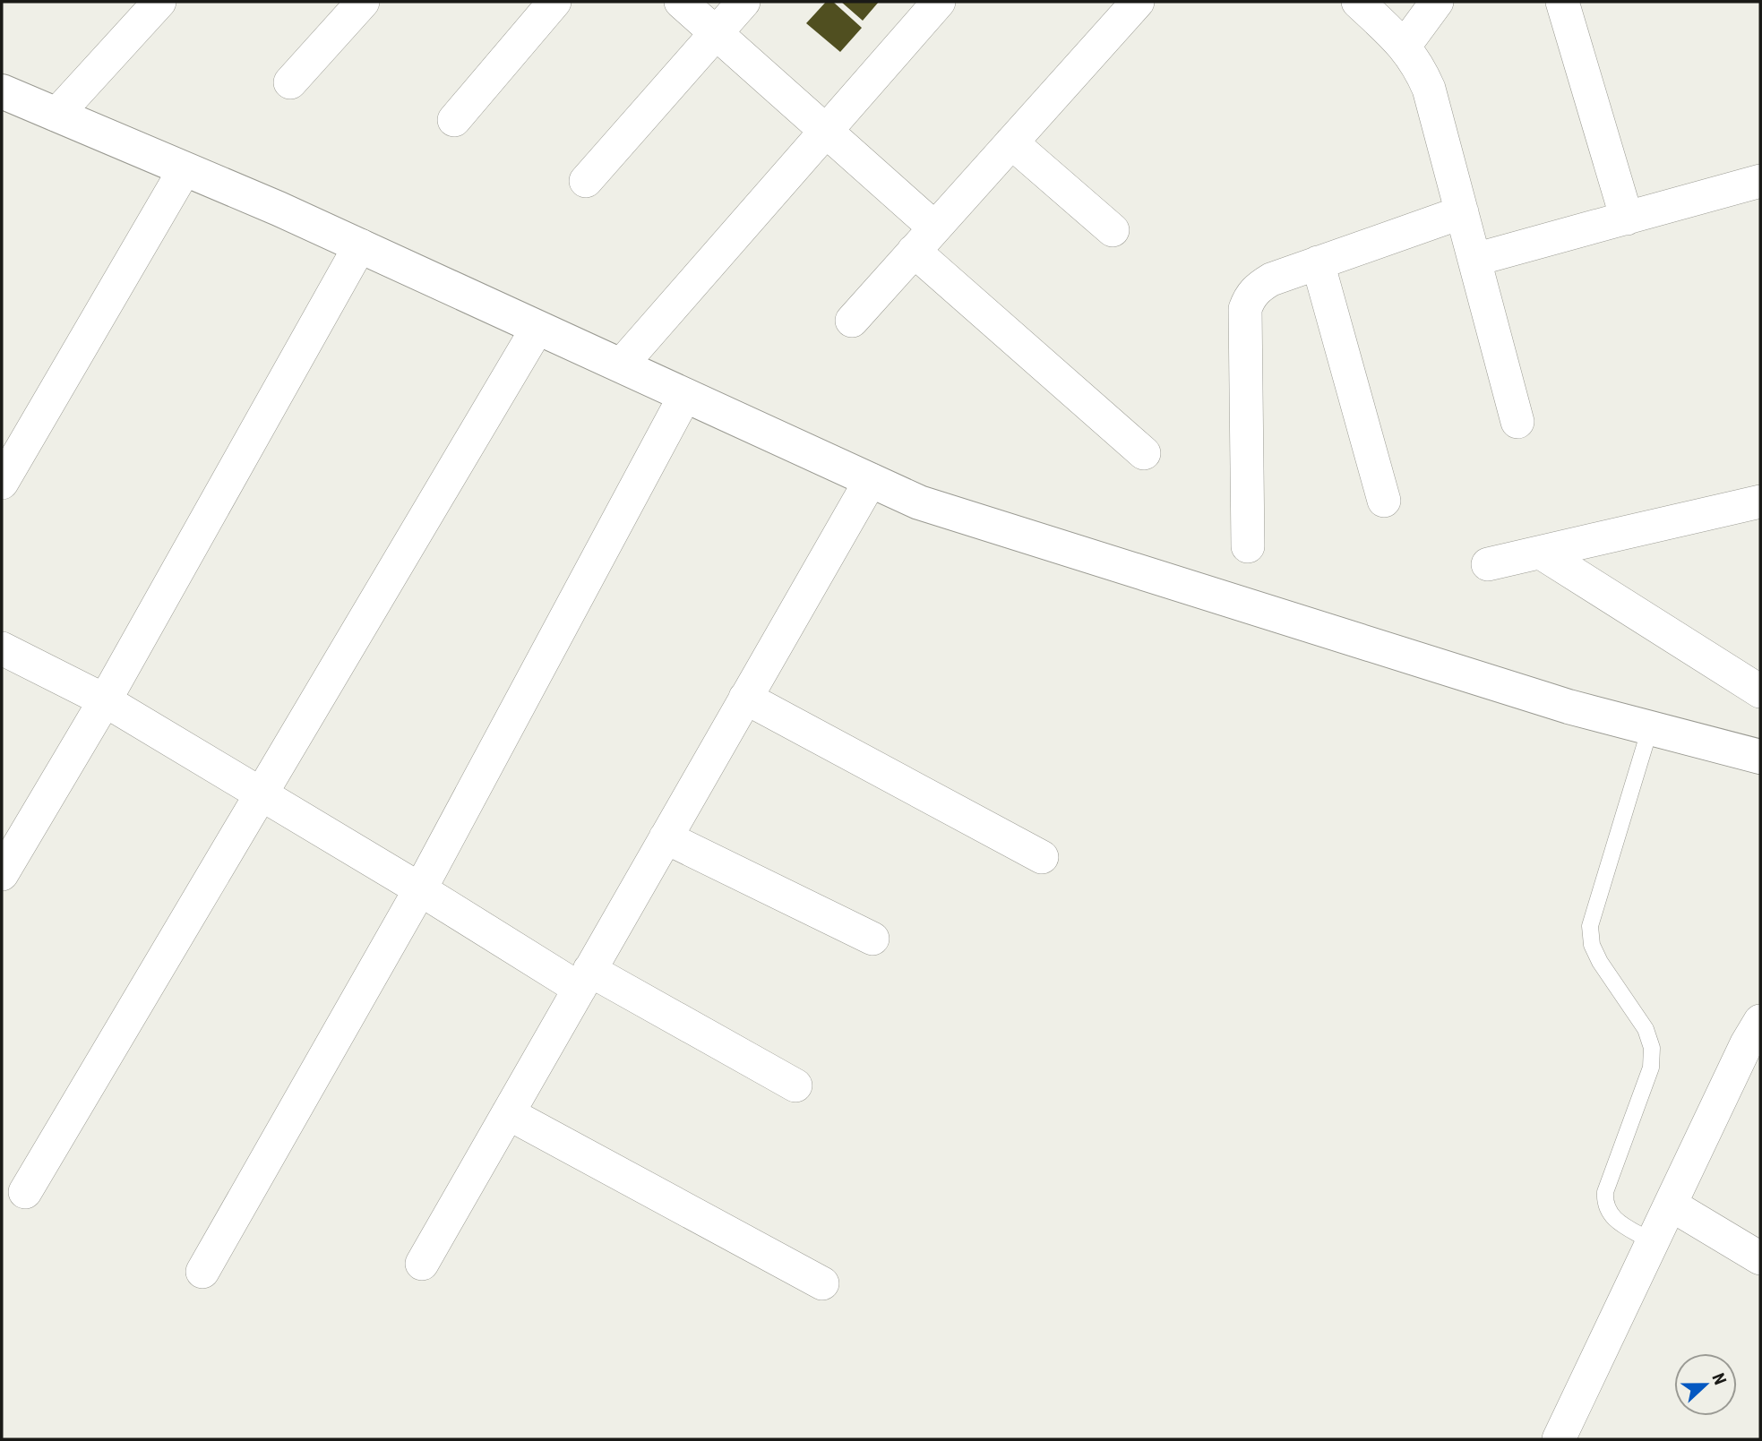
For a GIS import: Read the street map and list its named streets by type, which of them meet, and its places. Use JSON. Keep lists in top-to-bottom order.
{
  "north": "right"
}
